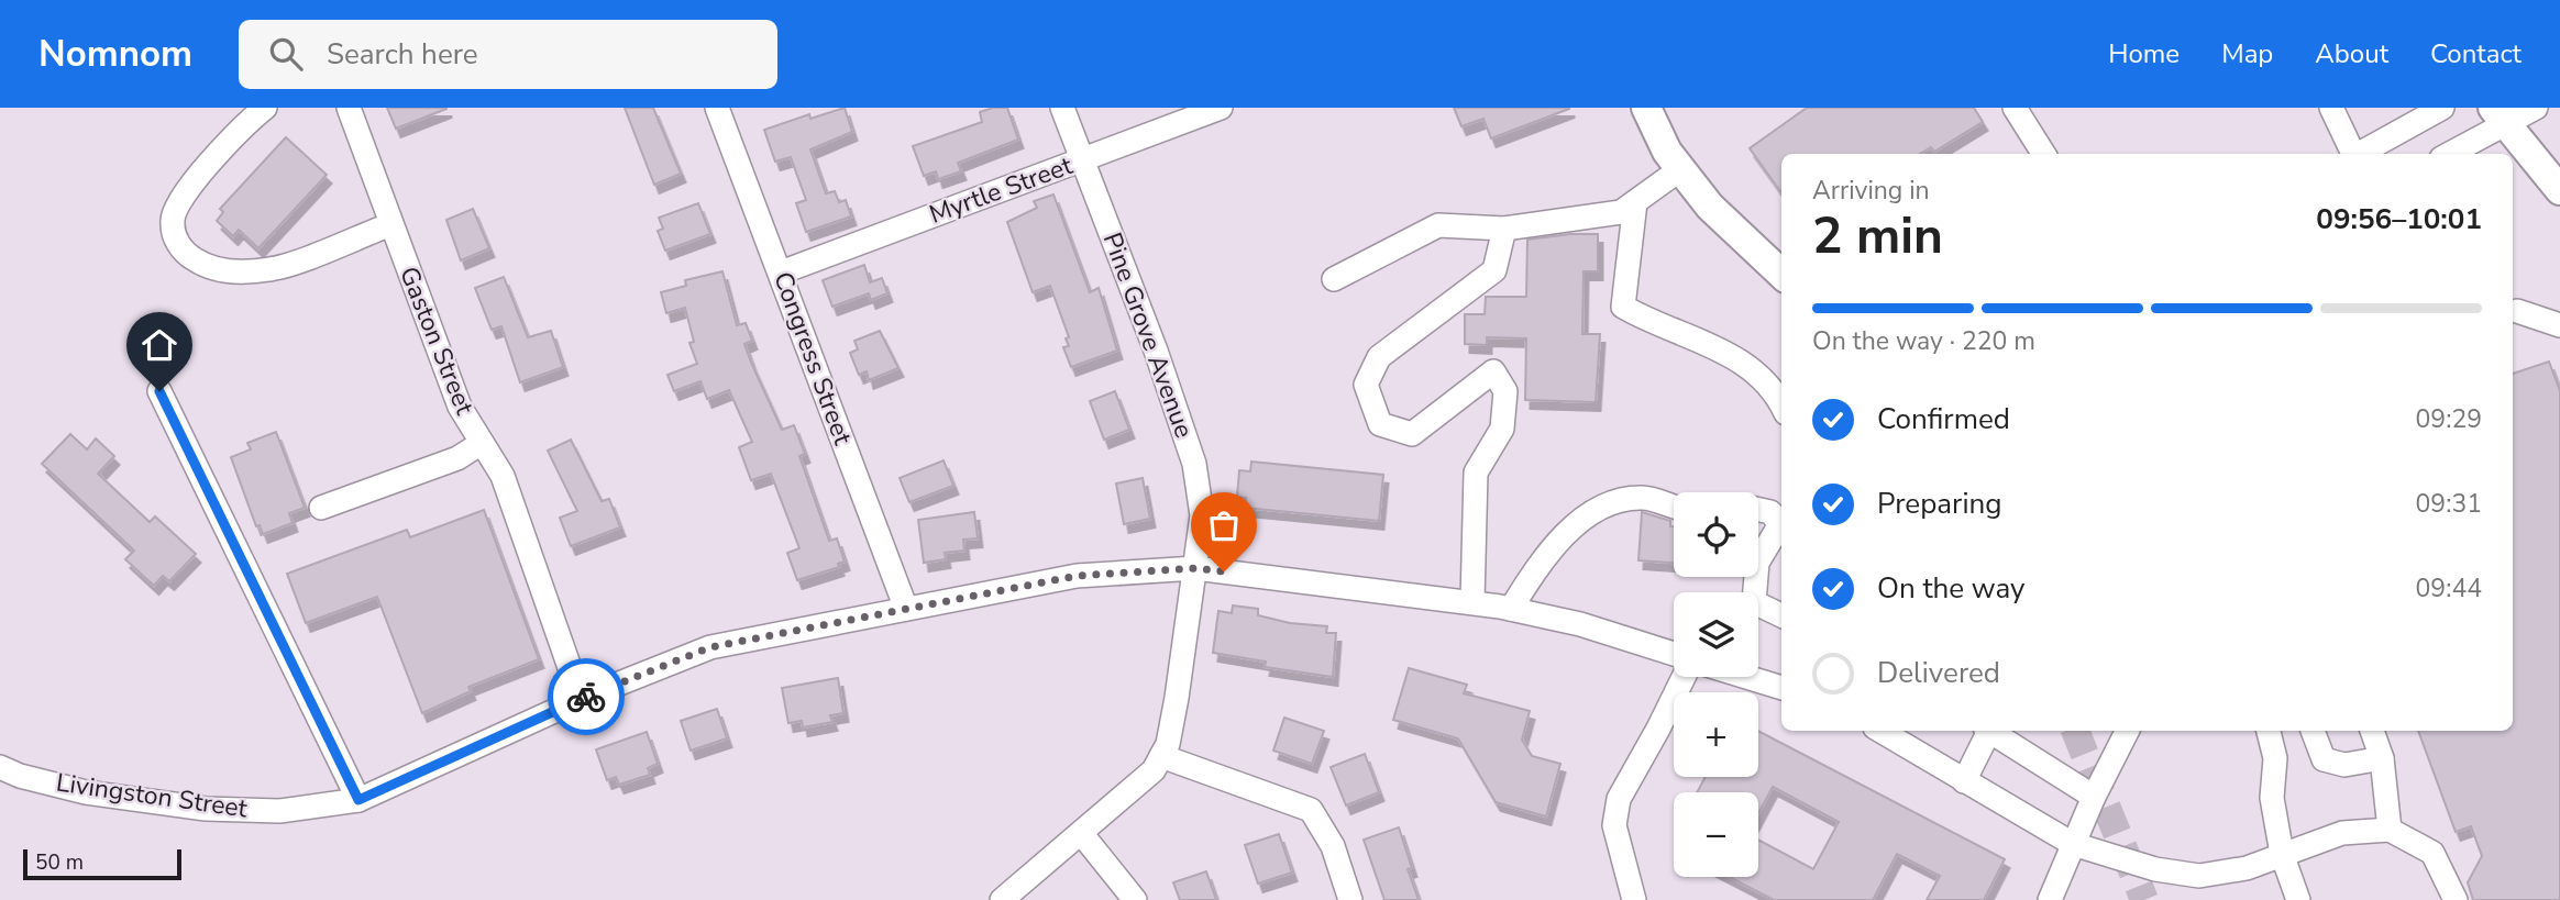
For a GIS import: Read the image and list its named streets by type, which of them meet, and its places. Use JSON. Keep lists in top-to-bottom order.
{
  "streets": {
    "street": [
      "Myrtle Street",
      "Pine Grove Avenue",
      "Gaston Street",
      "Congress Street",
      "Livingston Street"
    ]
  },
  "crossings": [
    ["Myrtle Street", "Pine Grove Avenue"],
    ["Myrtle Street", "Congress Street"],
    ["Pine Grove Avenue", "Livingston Street"],
    ["Gaston Street", "Livingston Street"],
    ["Congress Street", "Livingston Street"]
  ],
  "scale_bar": "50 m",
  "page": {
    "header": "Nomnom",
    "search": "Search here",
    "nav": [
      "Home",
      "Map",
      "About",
      "Contact"
    ],
    "heading": ["2 min", "Arriving in", "09:56–10:01"],
    "bar": "On the way · 220 m",
    "list": [
      ["Confirmed", "09:29"],
      ["Preparing", "09:31"],
      ["On the way", "09:44"],
      "Delivered"
    ],
    "map_buttons": ["+", "−"],
    "scale": "50 m"
  }
}
